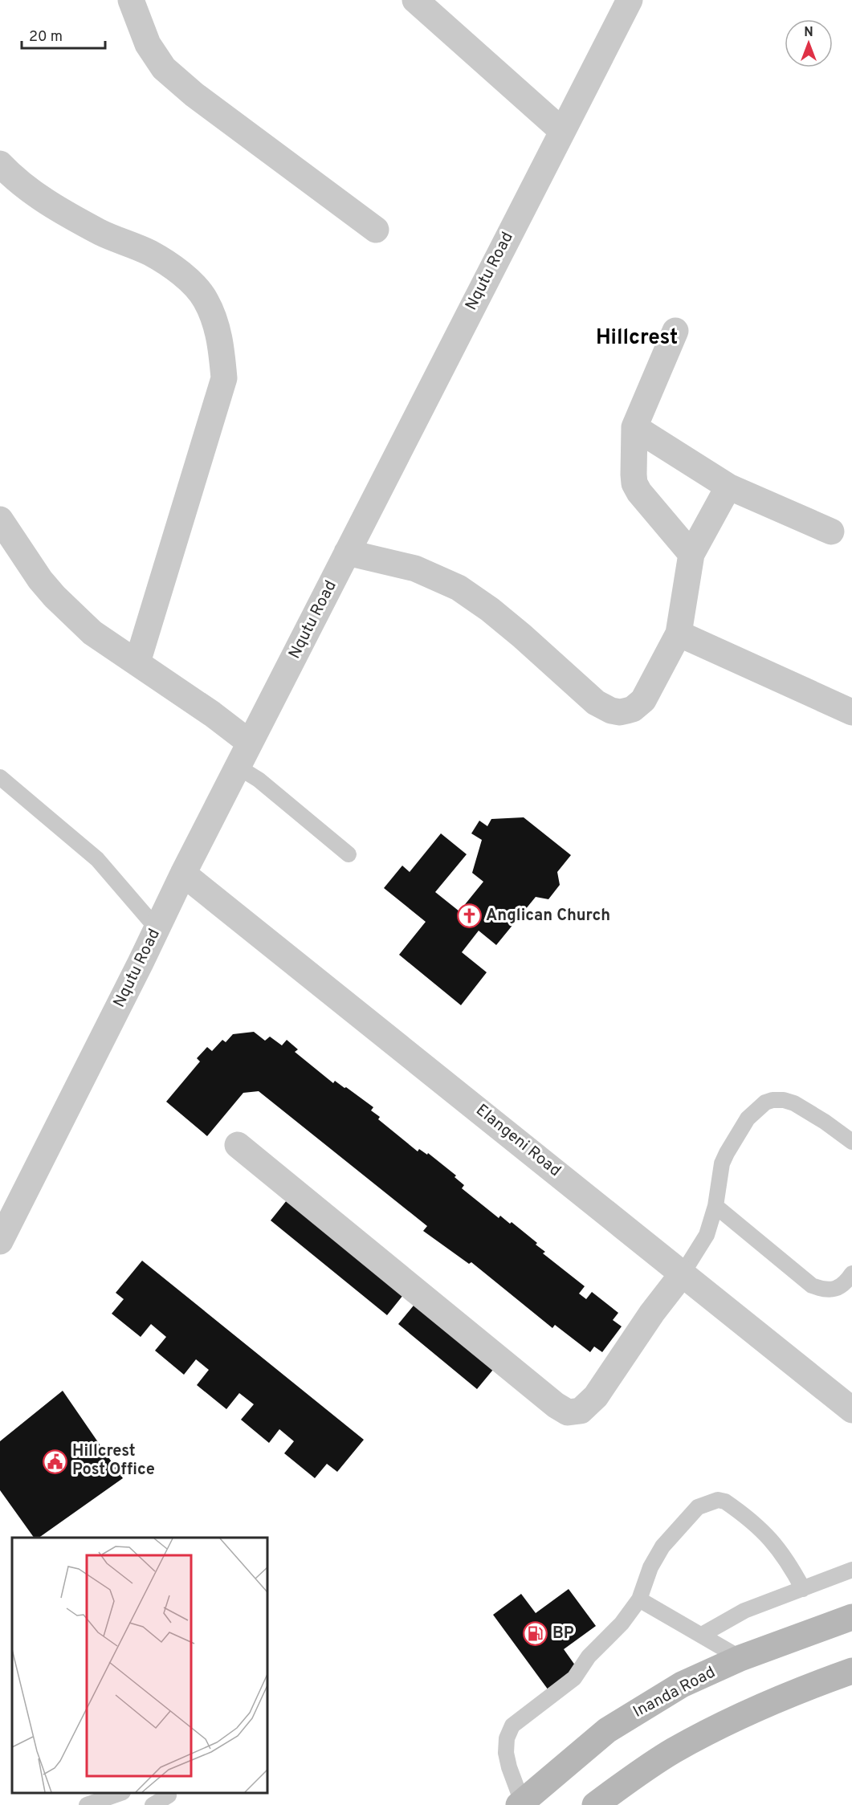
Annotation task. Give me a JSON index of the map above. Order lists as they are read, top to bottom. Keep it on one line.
{"streets":{"main road":["Inanda Road"],"street":["Nqutu Road","Elangeni Road"]},"crossings":[["Nqutu Road","Elangeni Road"]],"districts":["Hillcrest"],"places":{"church":["Anglican Church"],"public building":["Hillcrest Post Office"],"fuel station":["BP"]},"scale_bar":"20 m","north":"top"}
